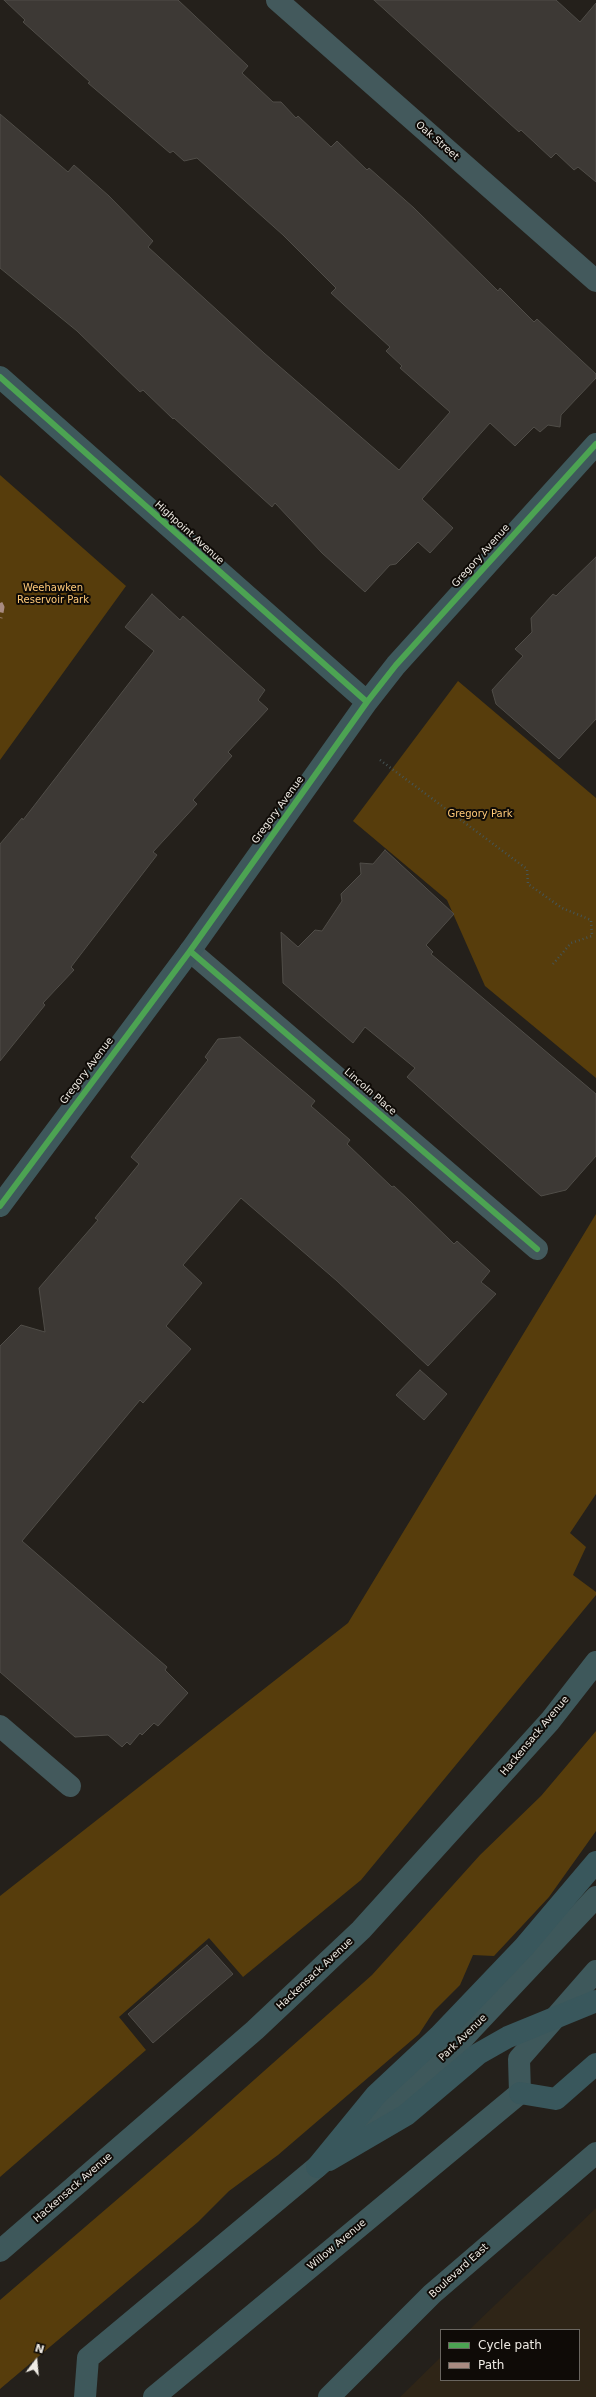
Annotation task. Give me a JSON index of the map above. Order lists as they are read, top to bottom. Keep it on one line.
{"streets":{"main road":["Highpoint Avenue","Gregory Avenue","Hackensack Avenue","Park Avenue","Willow Avenue","Boulevard East"],"street":["Oak Street","Lincoln Place"]},"crossings":[["Highpoint Avenue","Gregory Avenue"],["Gregory Avenue","Lincoln Place"]],"parks":["Weehawken Reservoir Park","Gregory Park"],"legend":["Cycle path","Path"],"north":"top"}
